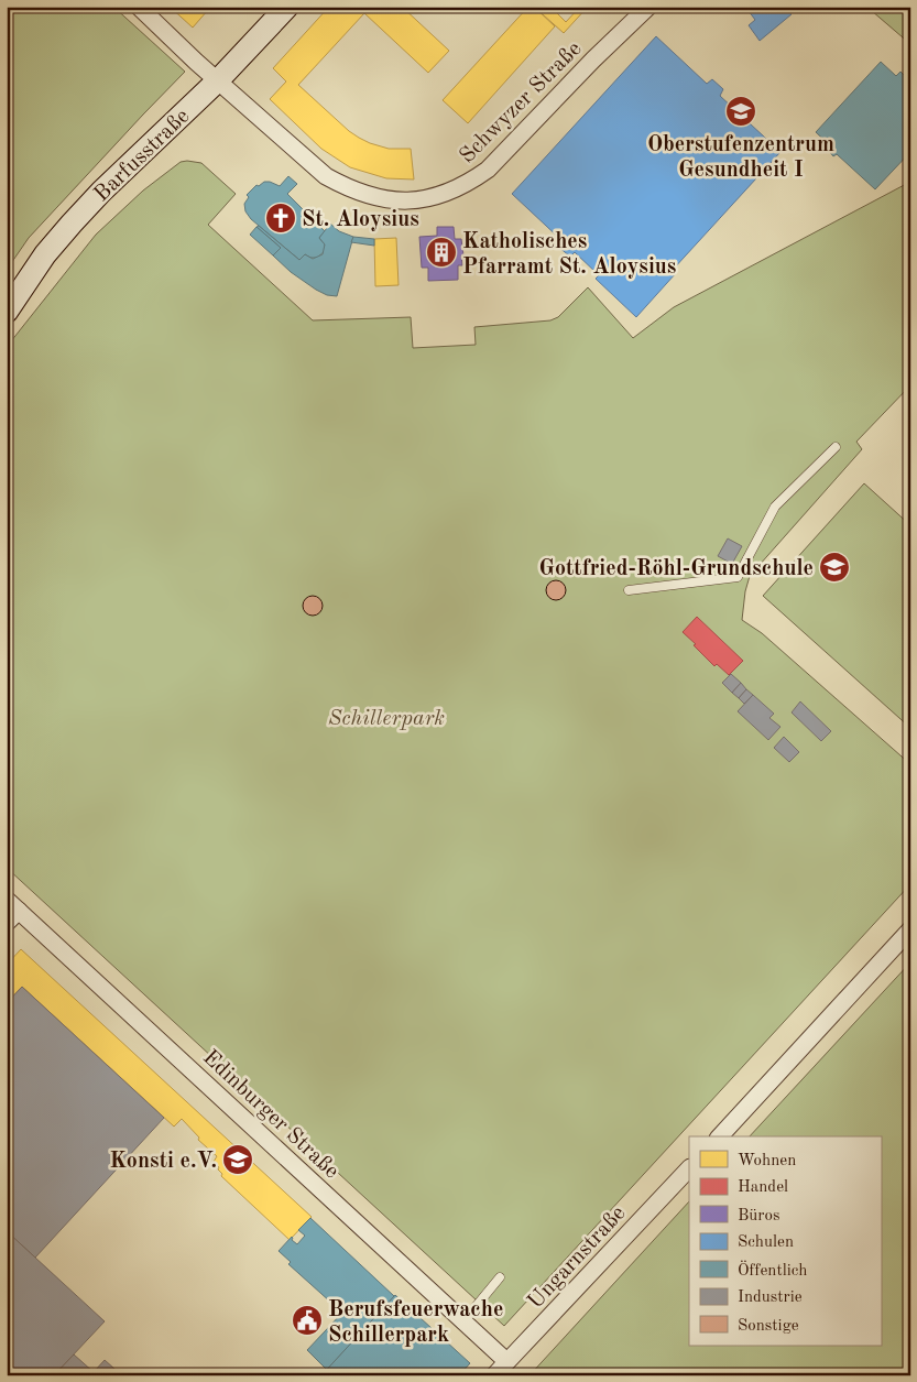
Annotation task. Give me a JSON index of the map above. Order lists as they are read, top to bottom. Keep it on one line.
{"streets":{"main road":["Barfusstraße"],"street":["Schwyzer Straße","Edinburger Straße","Ungarnstraße"]},"crossings":[["Schwyzer Straße","Barfusstraße"],["Edinburger Straße","Ungarnstraße"]],"parks":["Schillerpark"],"places":{"school or university":["Oberstufenzentrum Gesundheit I","Gottfried-Röhl-Grundschule","Konsti e.V."],"church":["St. Aloysius"],"building":["Katholisches Pfarramt St. Aloysius"],"public building":["Berufsfeuerwache Schillerpark"]},"legend":["Wohnen","Handel","Büros","Schulen","Öffentlich","Industrie","Sonstige"]}
